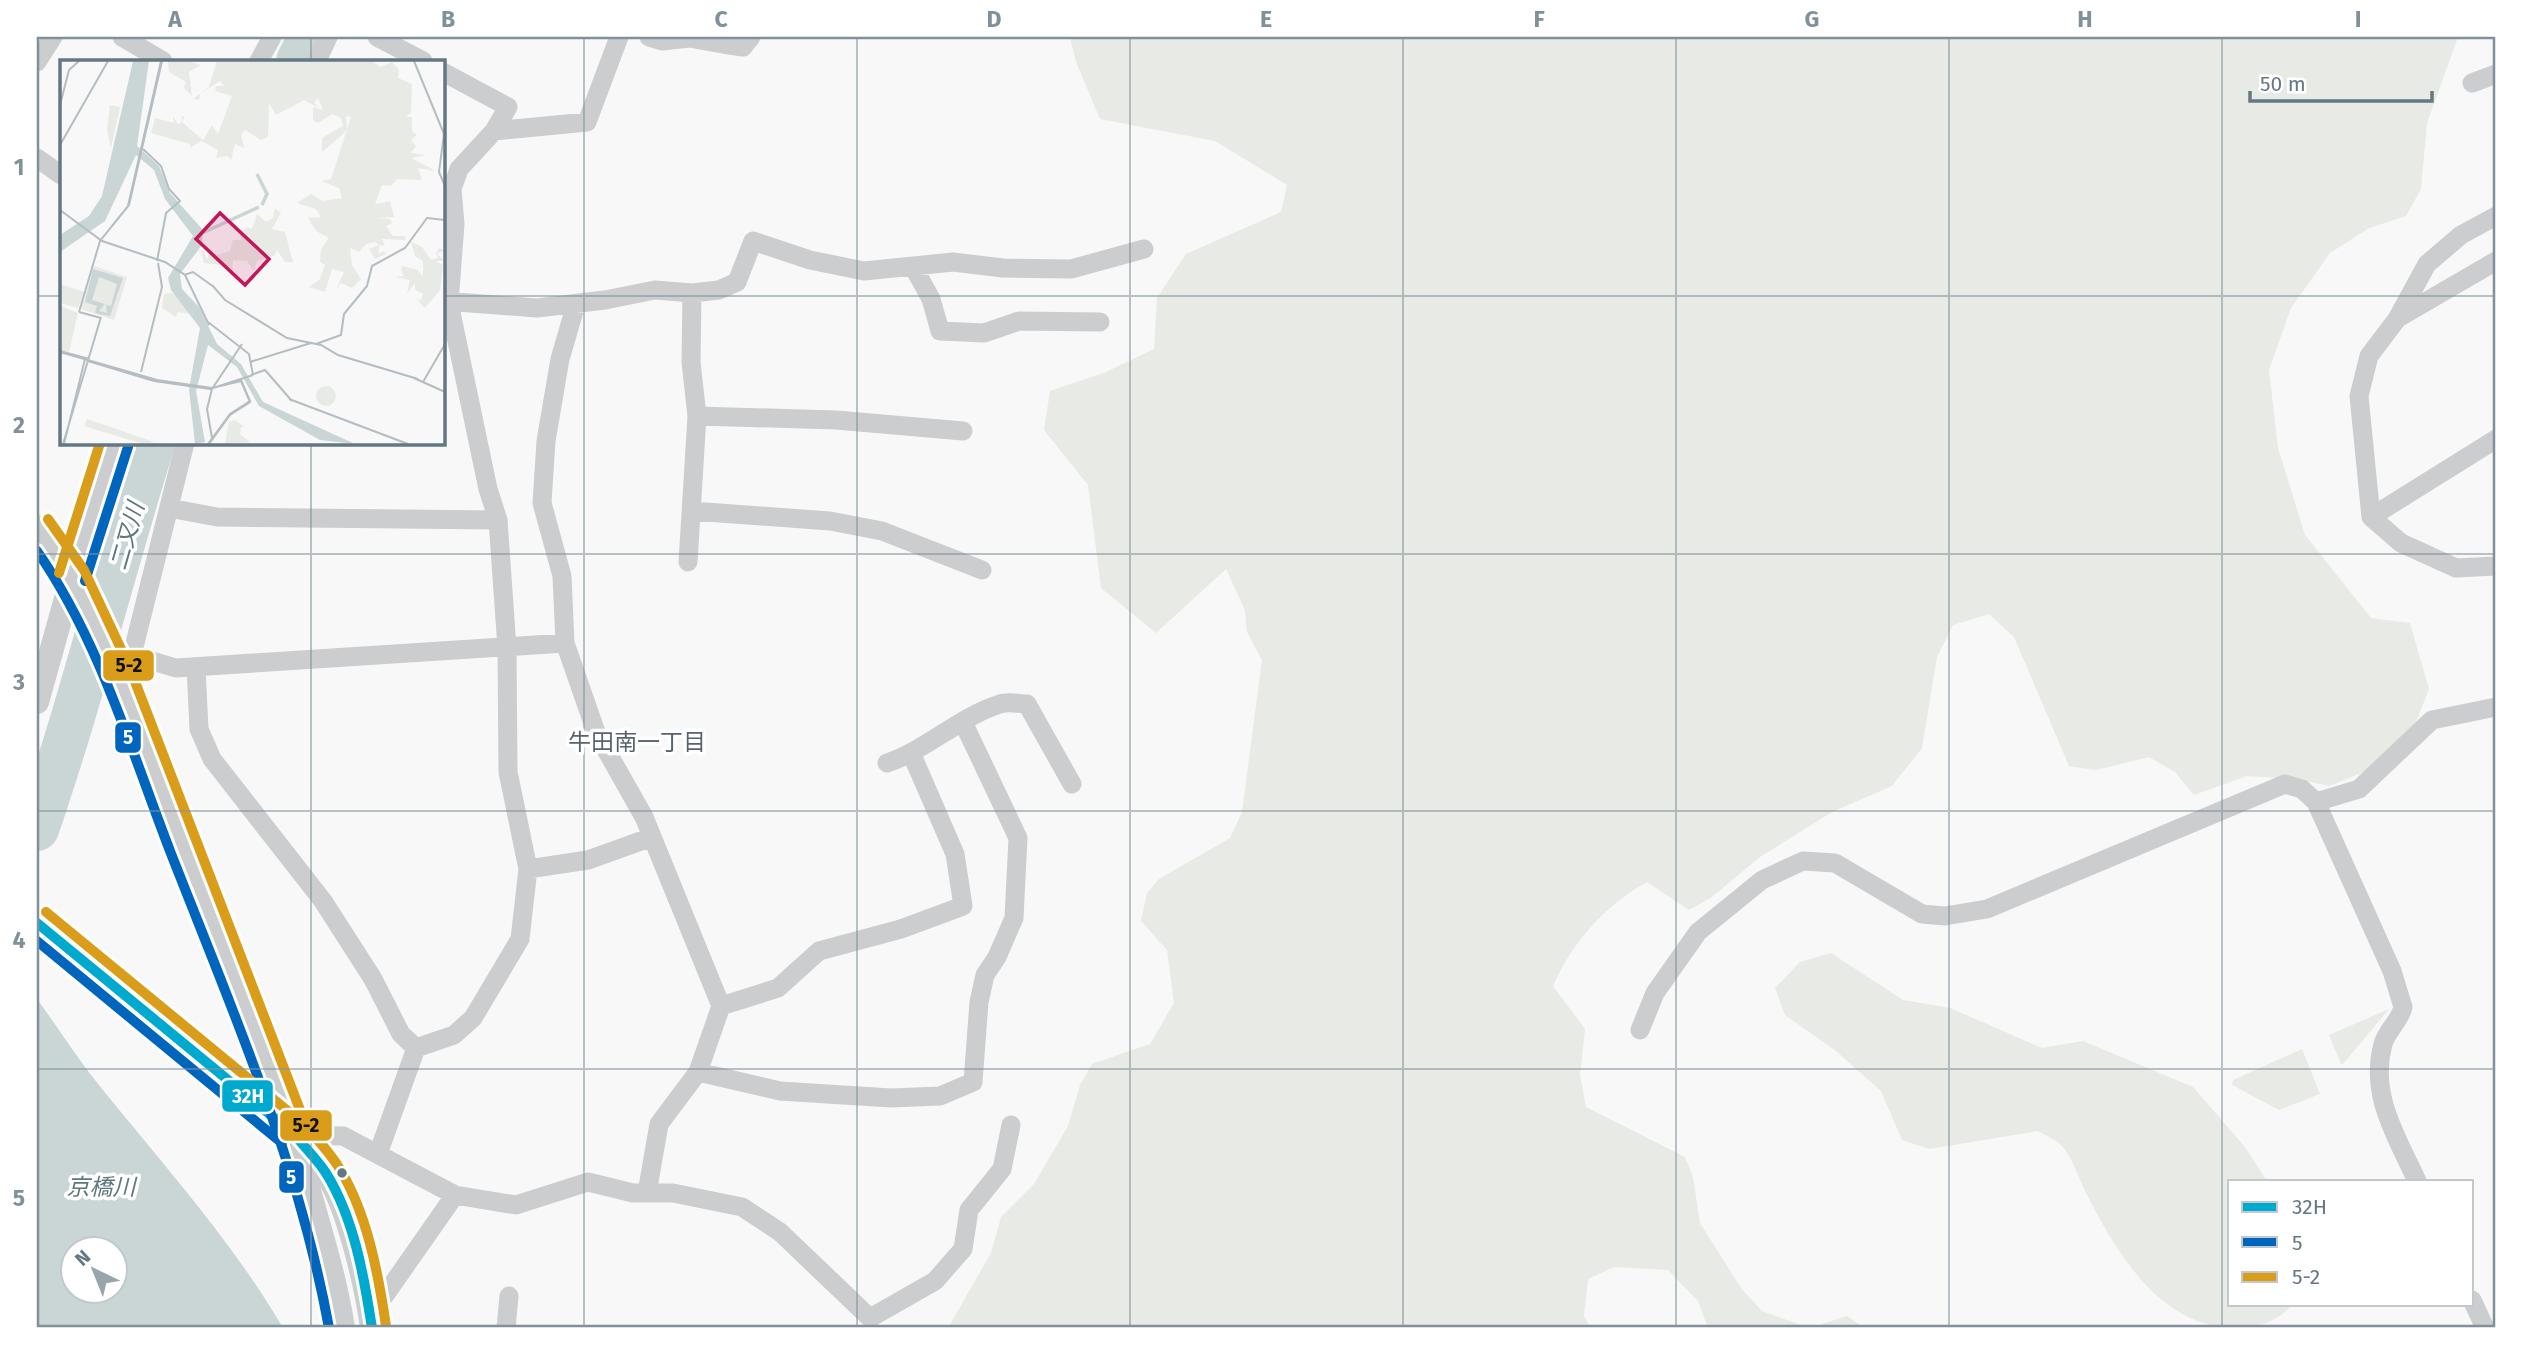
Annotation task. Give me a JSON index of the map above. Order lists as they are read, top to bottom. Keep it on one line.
{"districts":["牛田南一丁目"],"water":["二又川","京橋川"],"lines":["transit line 5-2","transit line 5","transit line 32H"],"legend":["32H","5","5-2"],"scale_bar":"50 m","north":"top left","grid":{"columns":["A","B","C","D","E","F","G","H","I"],"rows":["1","2","3","4","5"]}}
